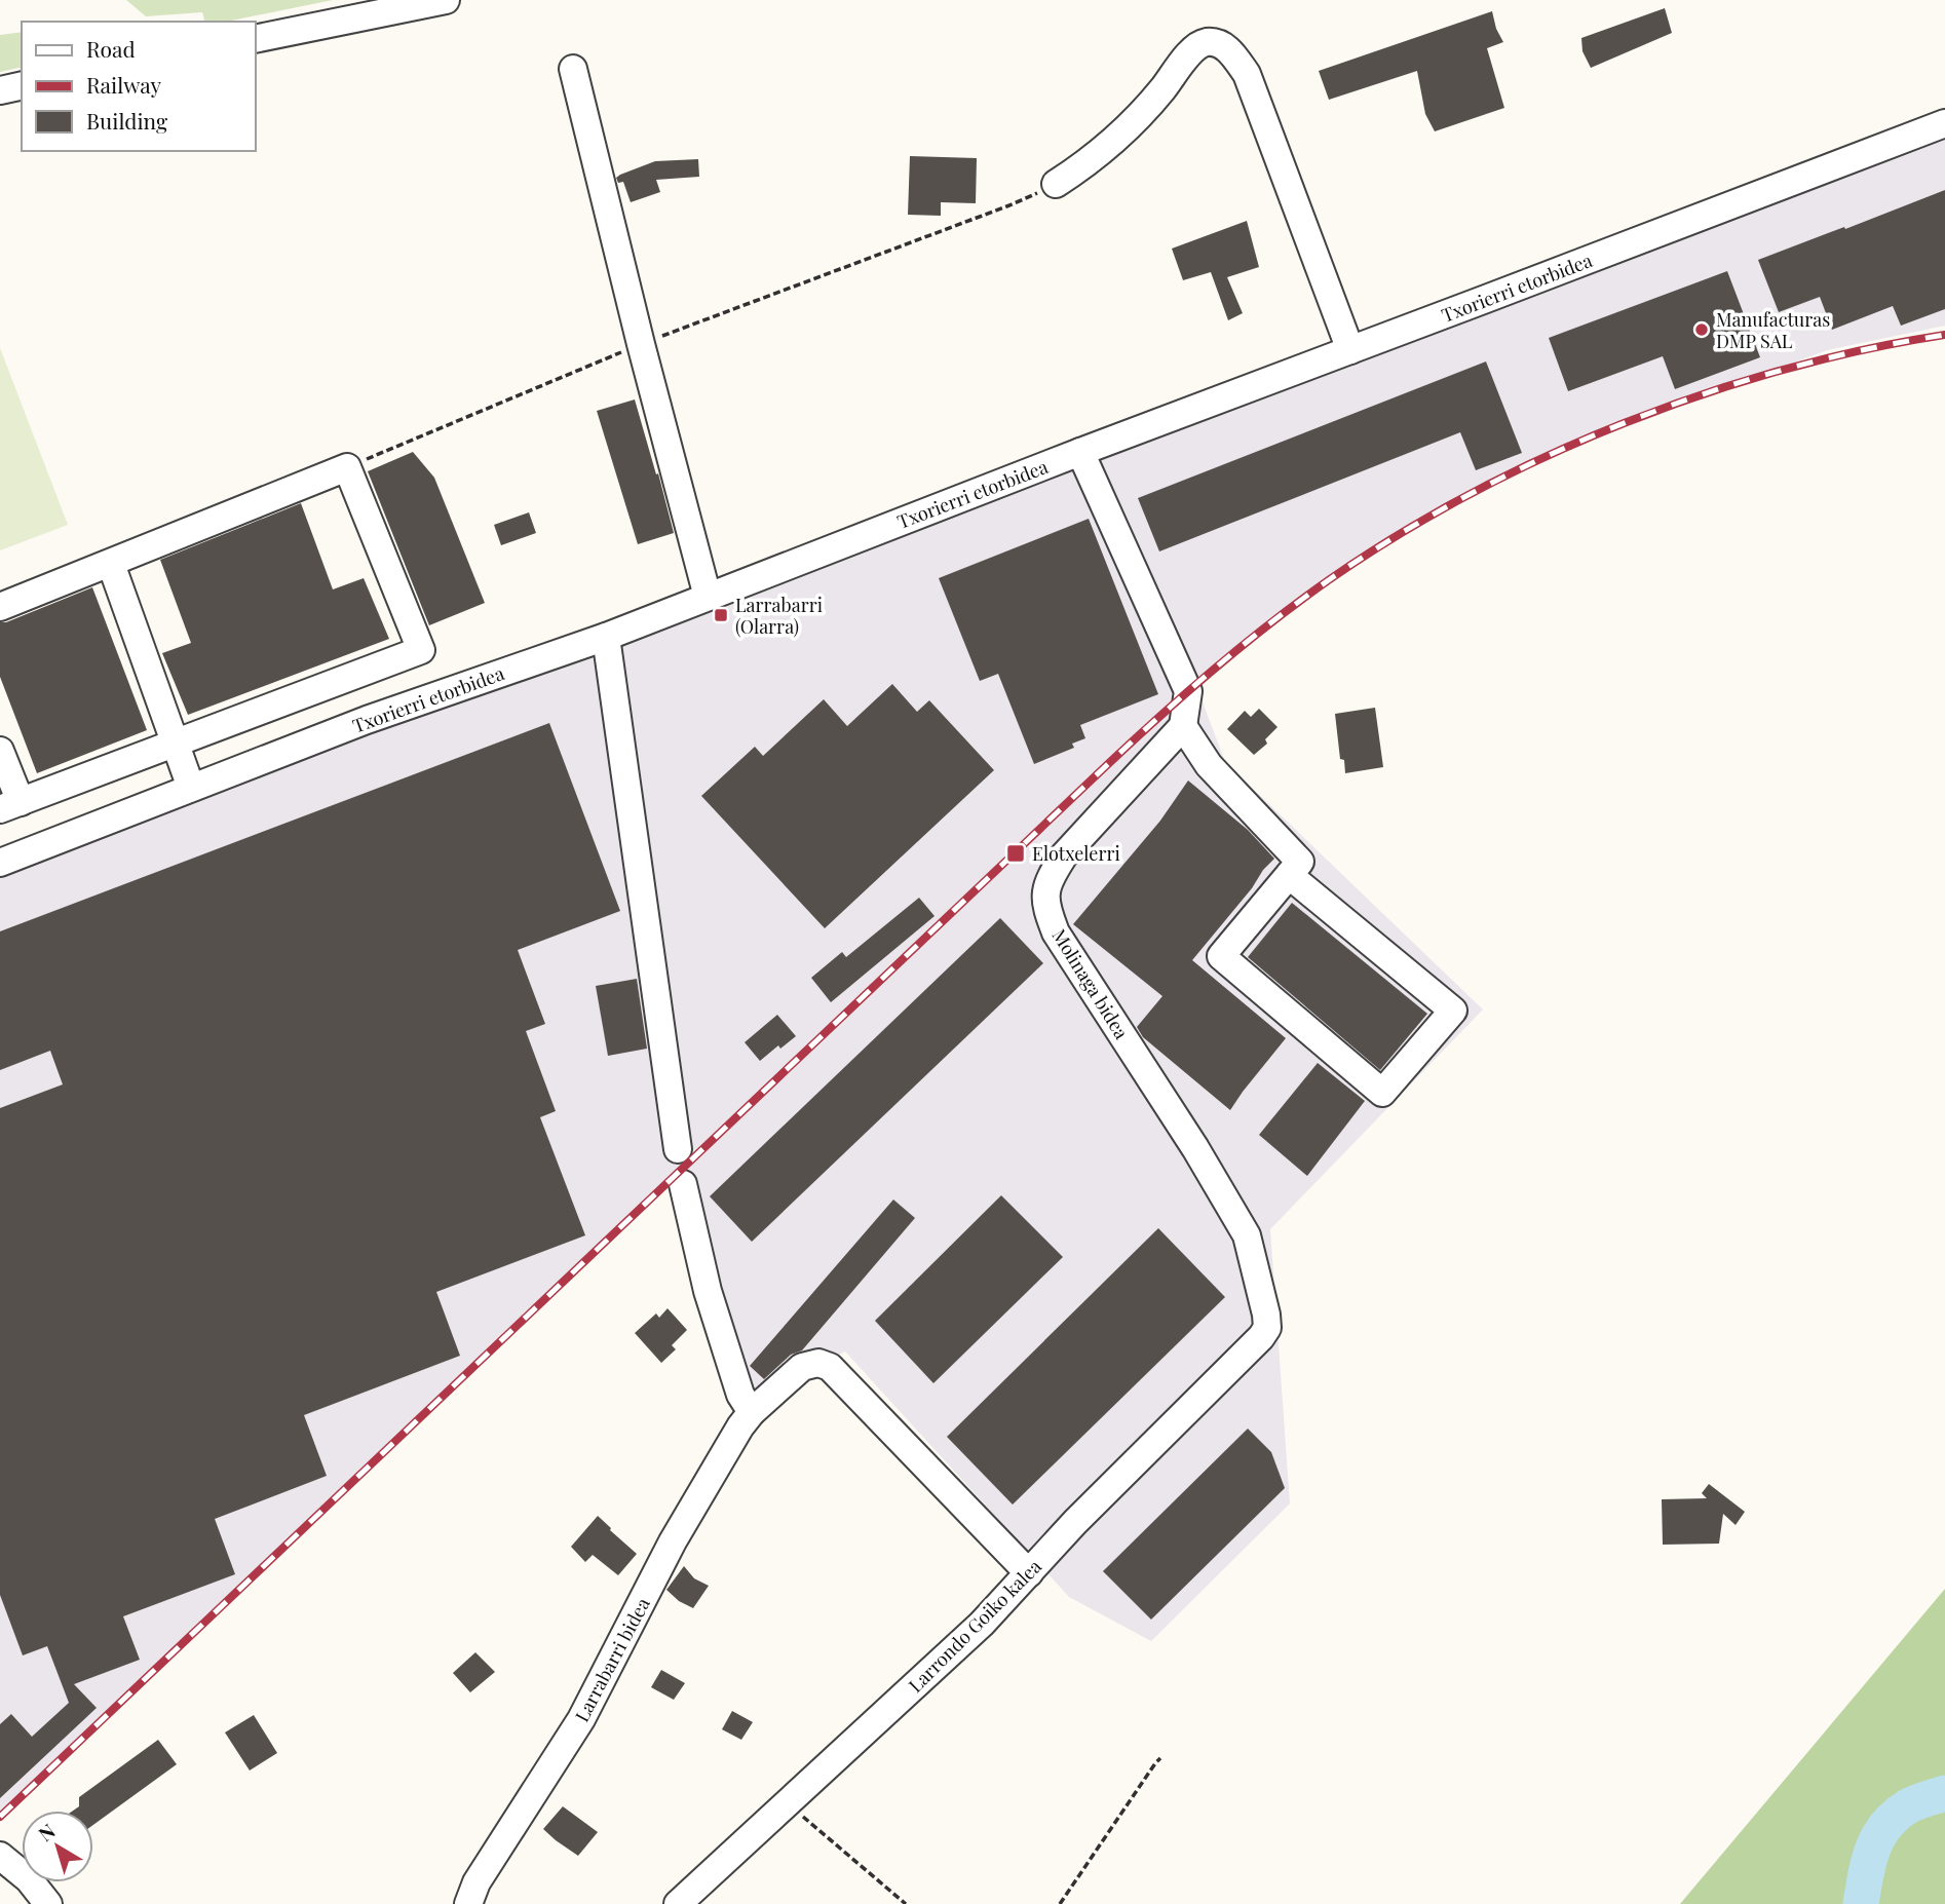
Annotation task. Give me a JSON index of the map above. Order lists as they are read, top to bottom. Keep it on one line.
{"streets":{"street":["Txorierri etorbidea","Molinaga bidea","Larrondo Goiko kalea","Larrabarri bidea"]},"crossings":[["Molinaga bidea","Larrondo Goiko kalea"],["Larrondo Goiko kalea","Larrabarri bidea"]],"places":{"other":["Manufacturas DMP SAL"],"transit":["Larrabarri (Olarra)","Elotxelerri"]},"legend":["Road","Railway","Building"],"north":"top left"}
